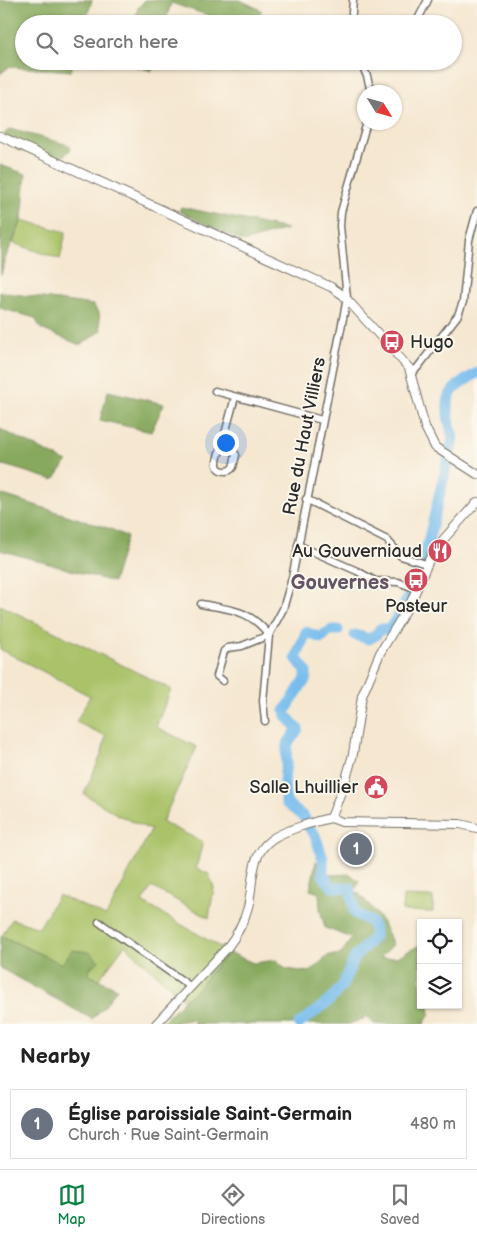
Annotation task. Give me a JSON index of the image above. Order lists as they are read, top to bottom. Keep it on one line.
{"streets":{"street":["Rue du Haut Villiers"]},"districts":["Gouvernes"],"places":{"bus stop":["Hugo","Pasteur"],"restaurant":["Au Gouverniaud"],"public building":["Salle Lhuillier"]},"north":"bottom right","page":{"search":"Search here","pins":"1","heading":"Nearby","list":[{"mark":"1","name":"Église paroissiale Saint-Germain","note":"Church · Rue Saint-Germain","value":"480 m"}],"nav":["Map","Directions","Saved"]}}
